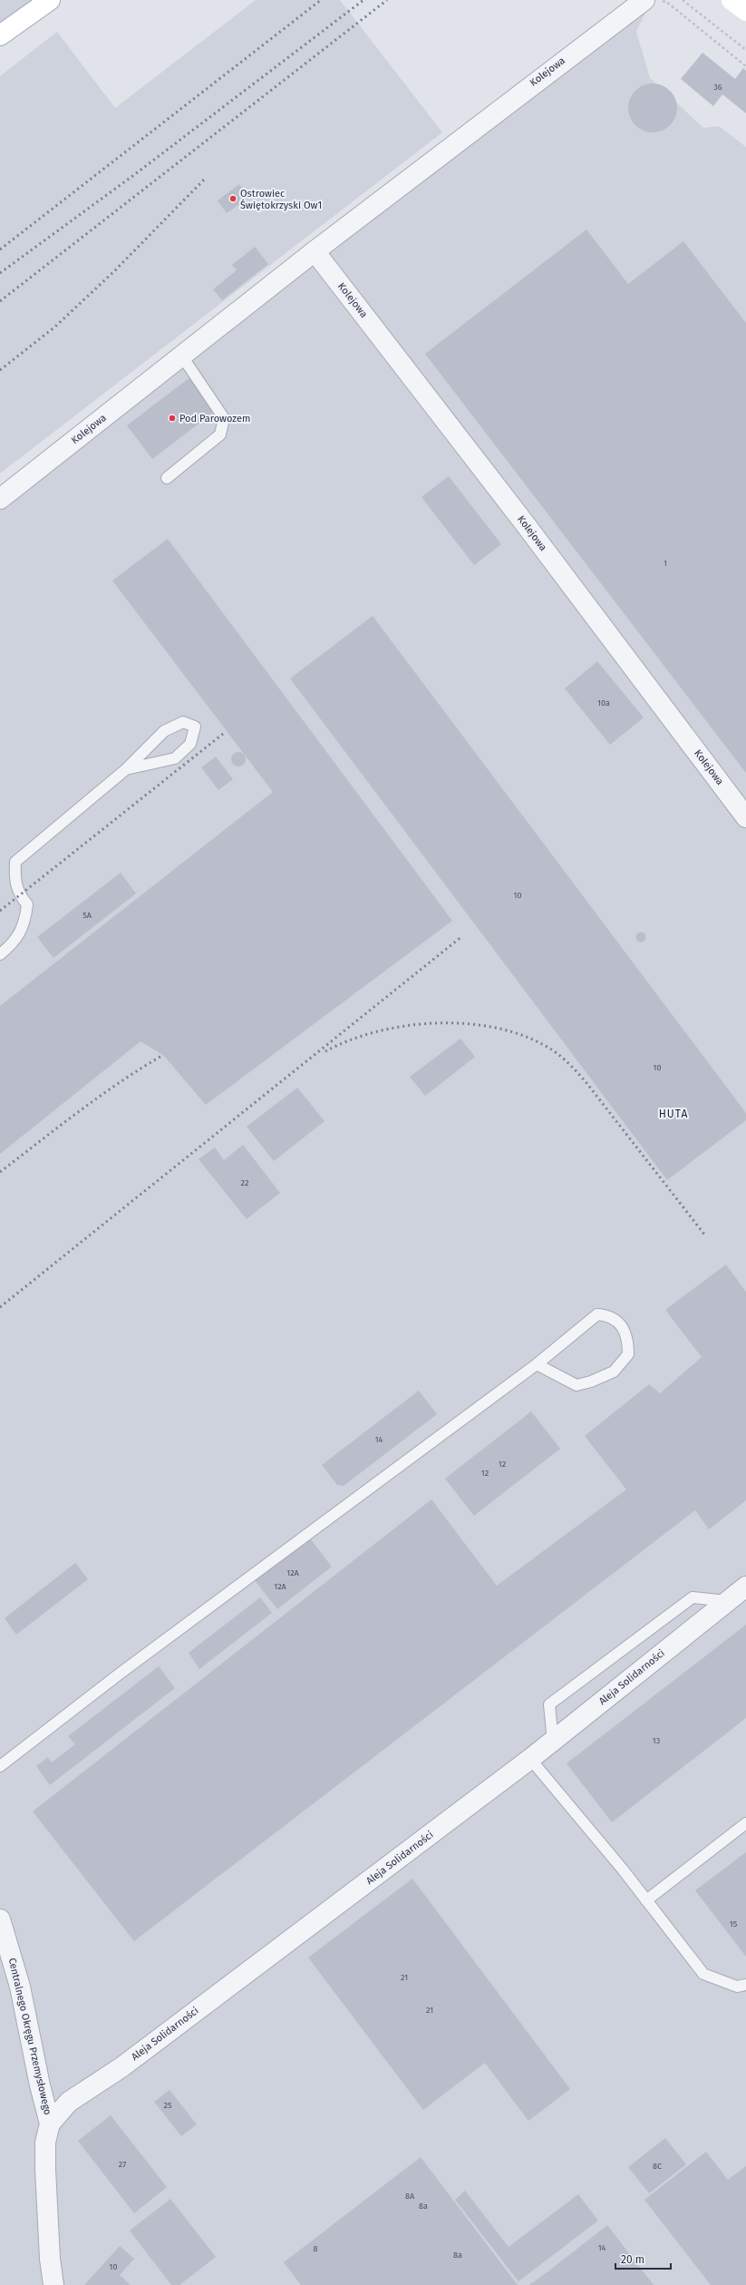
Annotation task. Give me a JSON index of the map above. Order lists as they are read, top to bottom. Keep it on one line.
{"streets":{"street":["Kolejowa","Aleja Solidarności","Centralnego Okręgu Przemysłowego"]},"crossings":[["Aleja Solidarności","Centralnego Okręgu Przemysłowego"]],"districts":["HUTA"],"places":["Ostrowiec Świętokrzyski Ow1","Pod Parowozem"],"house_numbers":["36","1","10a","10","5A","10","22","14","12","12","12A","12A","13","15","21","21","25","27","8C","8A","8a","14","8","8a","10"],"scale_bar":"20 m"}
